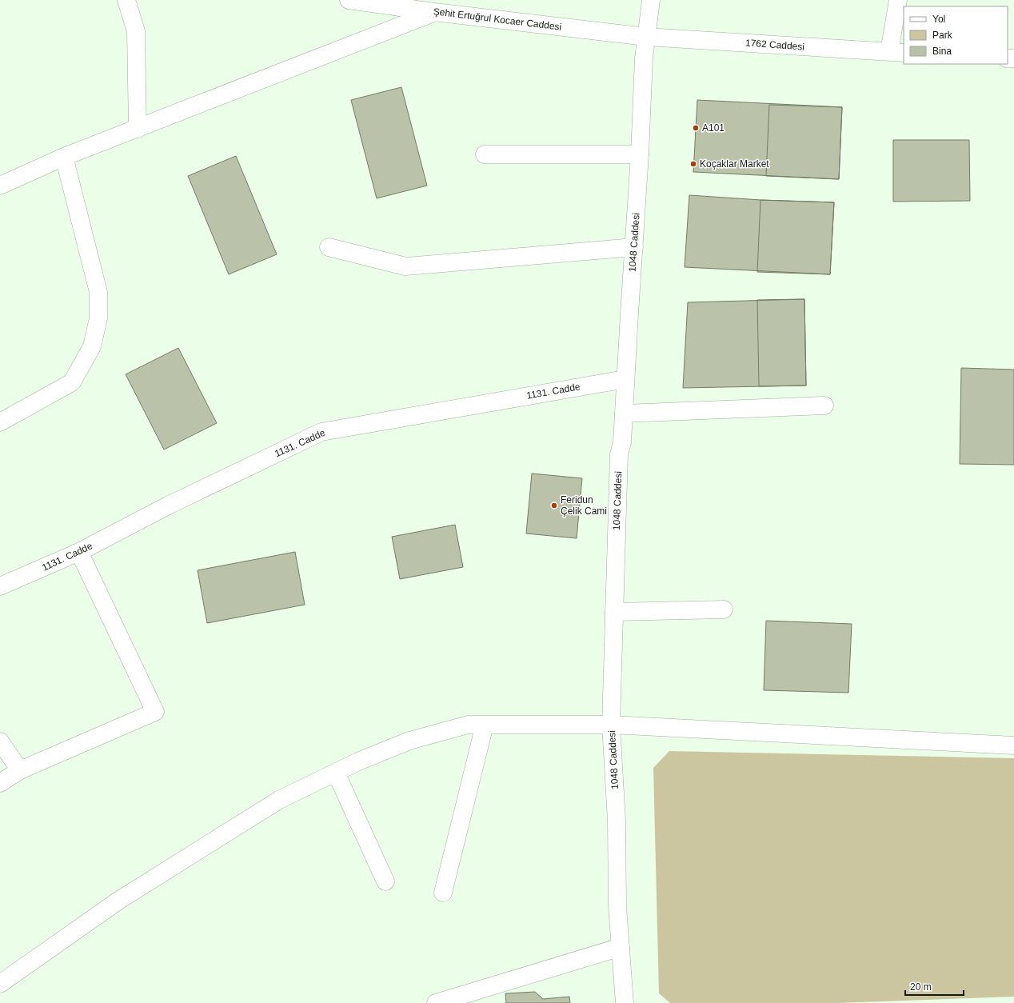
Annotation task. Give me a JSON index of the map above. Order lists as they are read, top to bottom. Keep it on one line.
{"streets":{"street":["Şehit Ertuğrul Kocaer Caddesi","1762 Caddesi","1048 Caddesi","1131. Cadde"]},"crossings":[["Şehit Ertuğrul Kocaer Caddesi","1762 Caddesi"],["Şehit Ertuğrul Kocaer Caddesi","1048 Caddesi"],["1762 Caddesi","1048 Caddesi"],["1048 Caddesi","1131. Cadde"]],"places":["A101","Koçaklar Market","Feridun Çelik Cami"],"legend":["Yol","Park","Bina"],"scale_bar":"20 m"}
